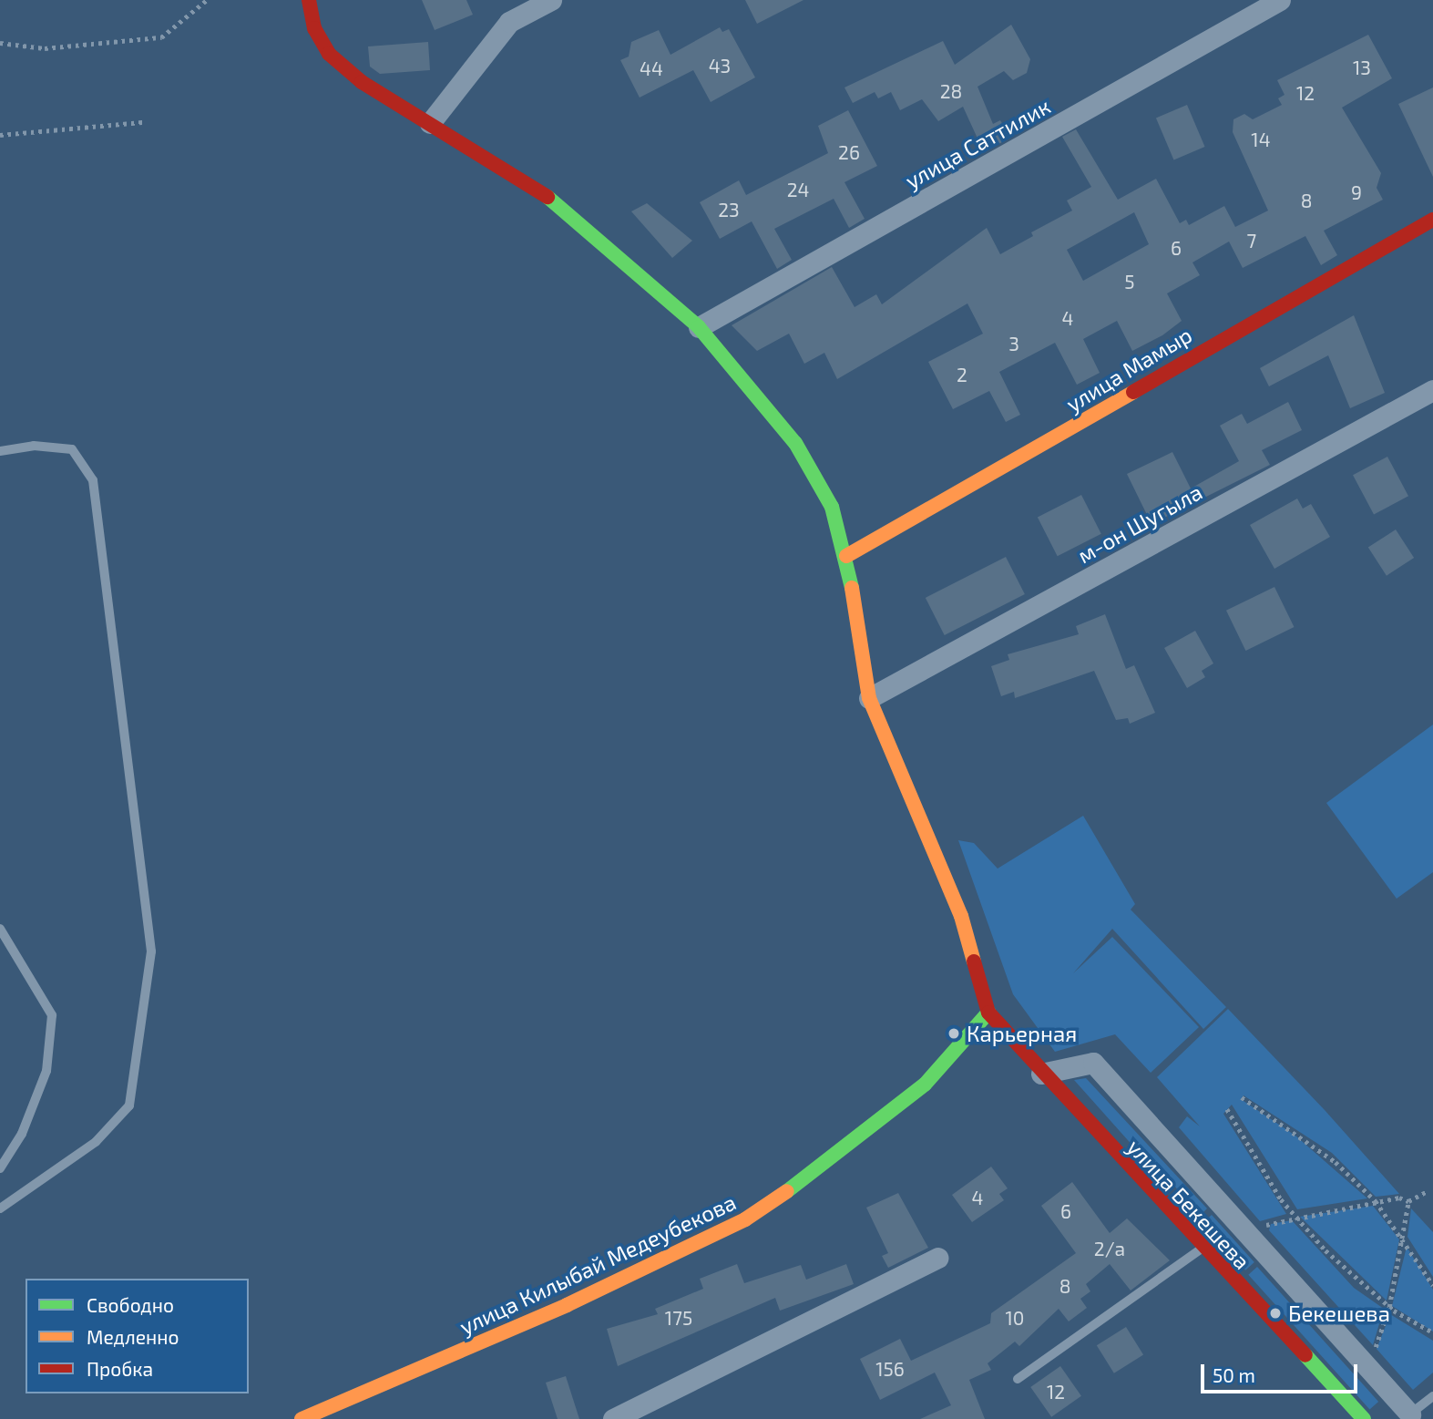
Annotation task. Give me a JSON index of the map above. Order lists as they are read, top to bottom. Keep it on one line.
{"streets":{"main road":["улица Мамыр","улица Бекешева","улица Килыбай Медеубекова"],"street":["улица Саттилик","м-он Шугыла"]},"crossings":[["улица Бекешева","улица Килыбай Медеубекова"]],"places":["Карьерная","Бекешева"],"house_numbers":["43","13","44","28","12","14","26","24","9","8","23","7","6","5","4","3","2","4","6","2/а","8","175","10","156","12"],"legend":["Свободно","Медленно","Пробка"],"scale_bar":"50 m"}
